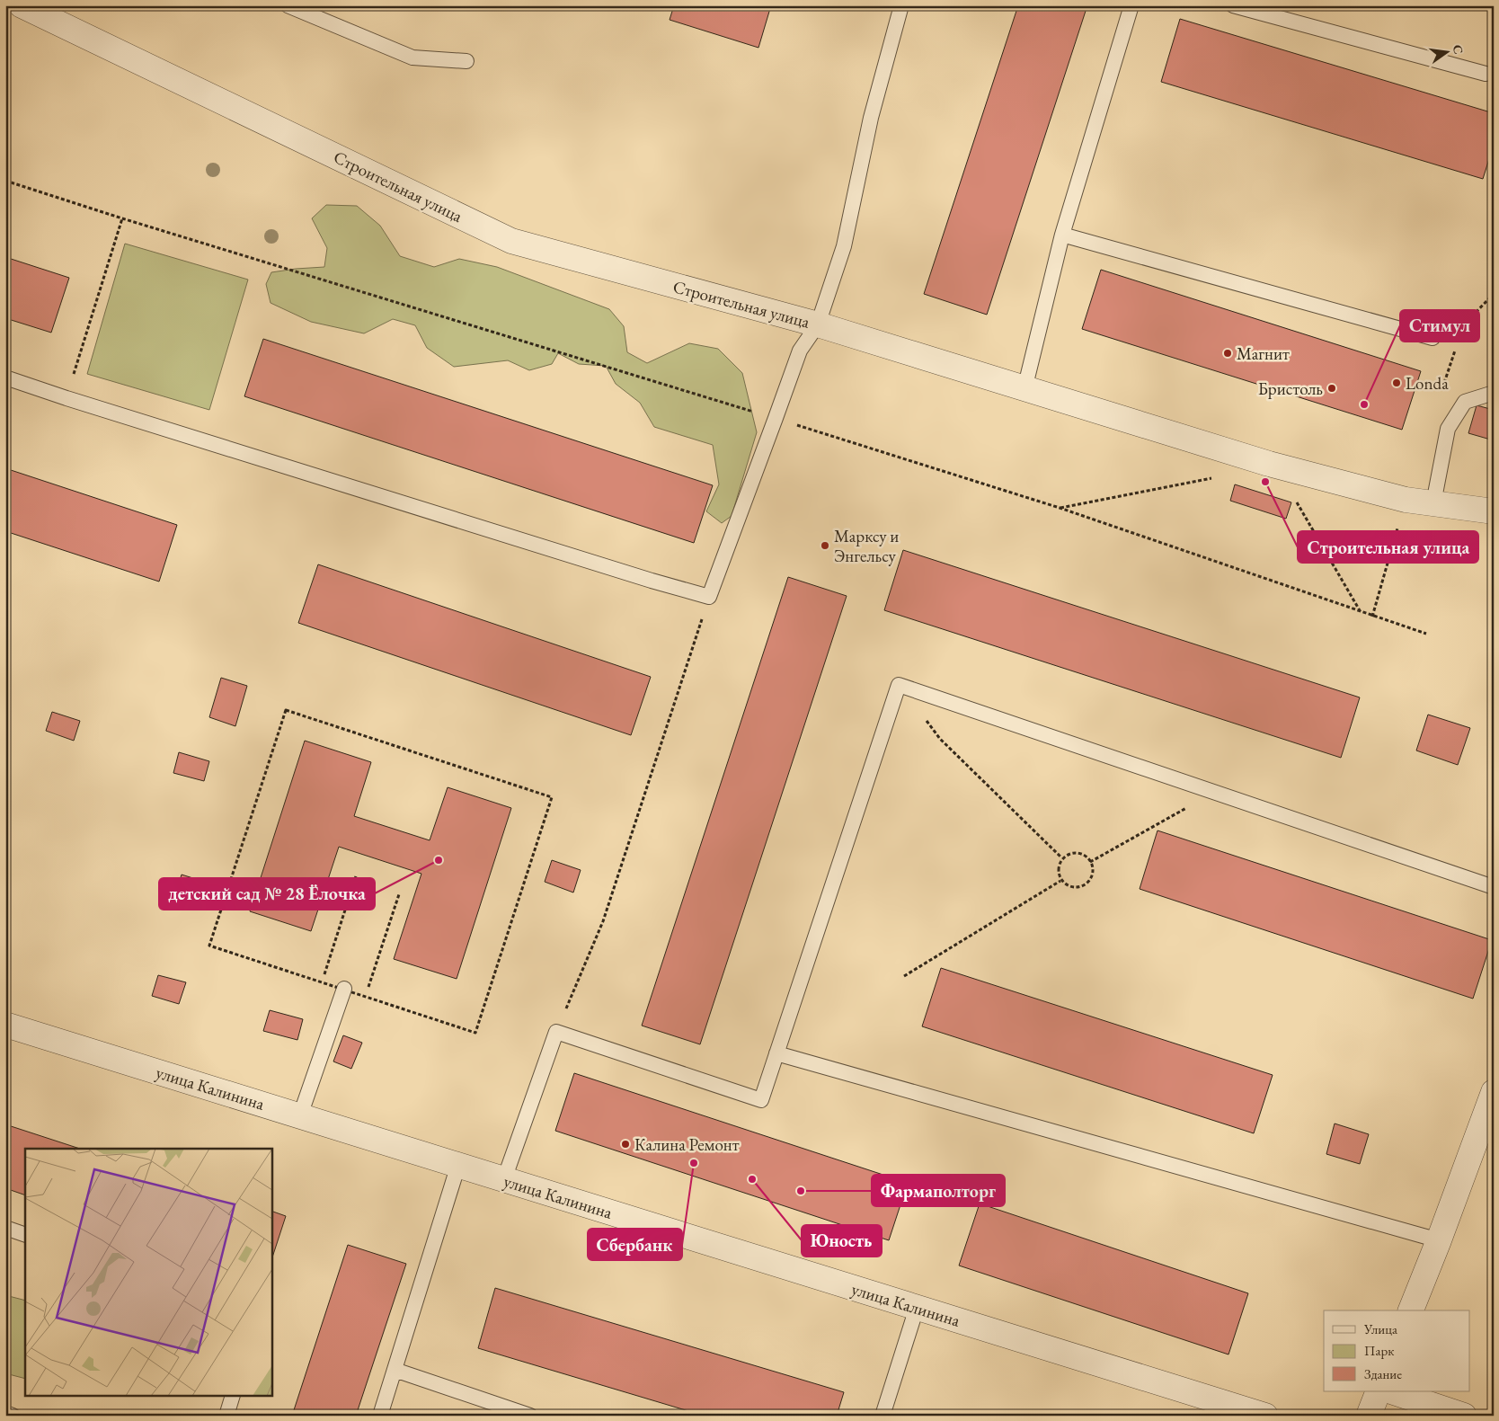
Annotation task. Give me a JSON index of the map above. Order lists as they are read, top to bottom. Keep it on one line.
{"streets":{"street":["Строительная улица","улица Калинина"]},"places":["Магнит","Londa","Бристоль","Стимул","Строительная улица","Марксу и Энгельсу","детский сад № 28 Ёлочка","Калина Ремонт","Сбербанк","Юность","Фармаполторг"],"legend":["Улица","Парк","Здание"],"north":"right"}
